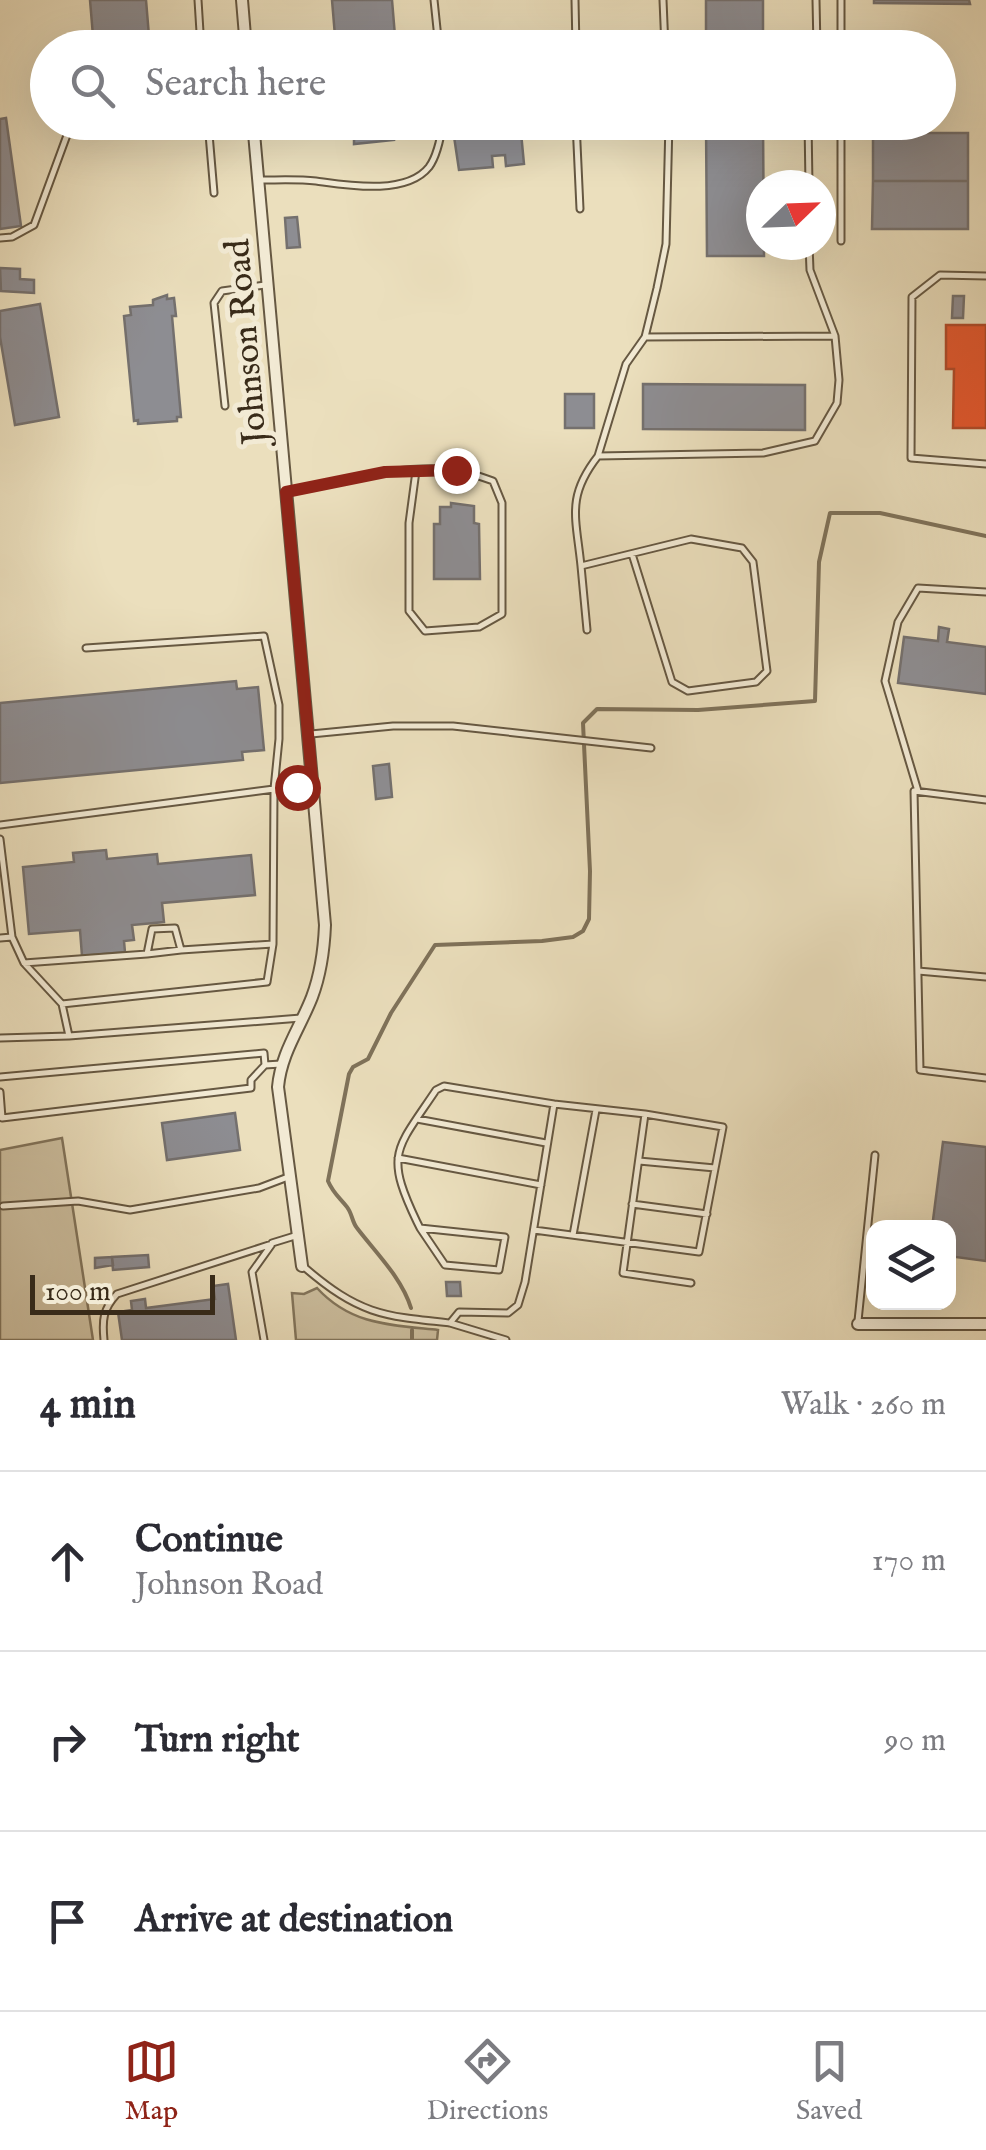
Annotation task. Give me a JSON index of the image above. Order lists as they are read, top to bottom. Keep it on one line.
{"streets":{"street":["Johnson Road"]},"scale_bar":"100 m","north":"top right","page":{"search":"Search here","scale":"100 m","heading":["4 min","Walk · 260 m"],"list":[["Continue","Johnson Road","170 m"],["Turn right","90 m"],"Arrive at destination"],"nav":["Map","Directions","Saved"]}}
